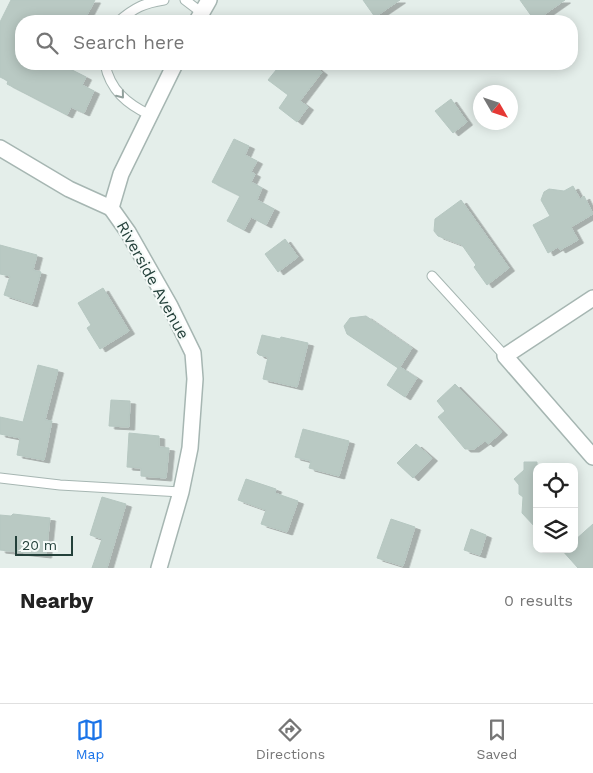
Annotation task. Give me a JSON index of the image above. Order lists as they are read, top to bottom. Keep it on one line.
{"streets":{"street":["Riverside Avenue"]},"scale_bar":"20 m","north":"bottom right","page":{"search":"Search here","scale":"20 m","heading":["Nearby","0 results"],"nav":["Map","Directions","Saved"]}}
